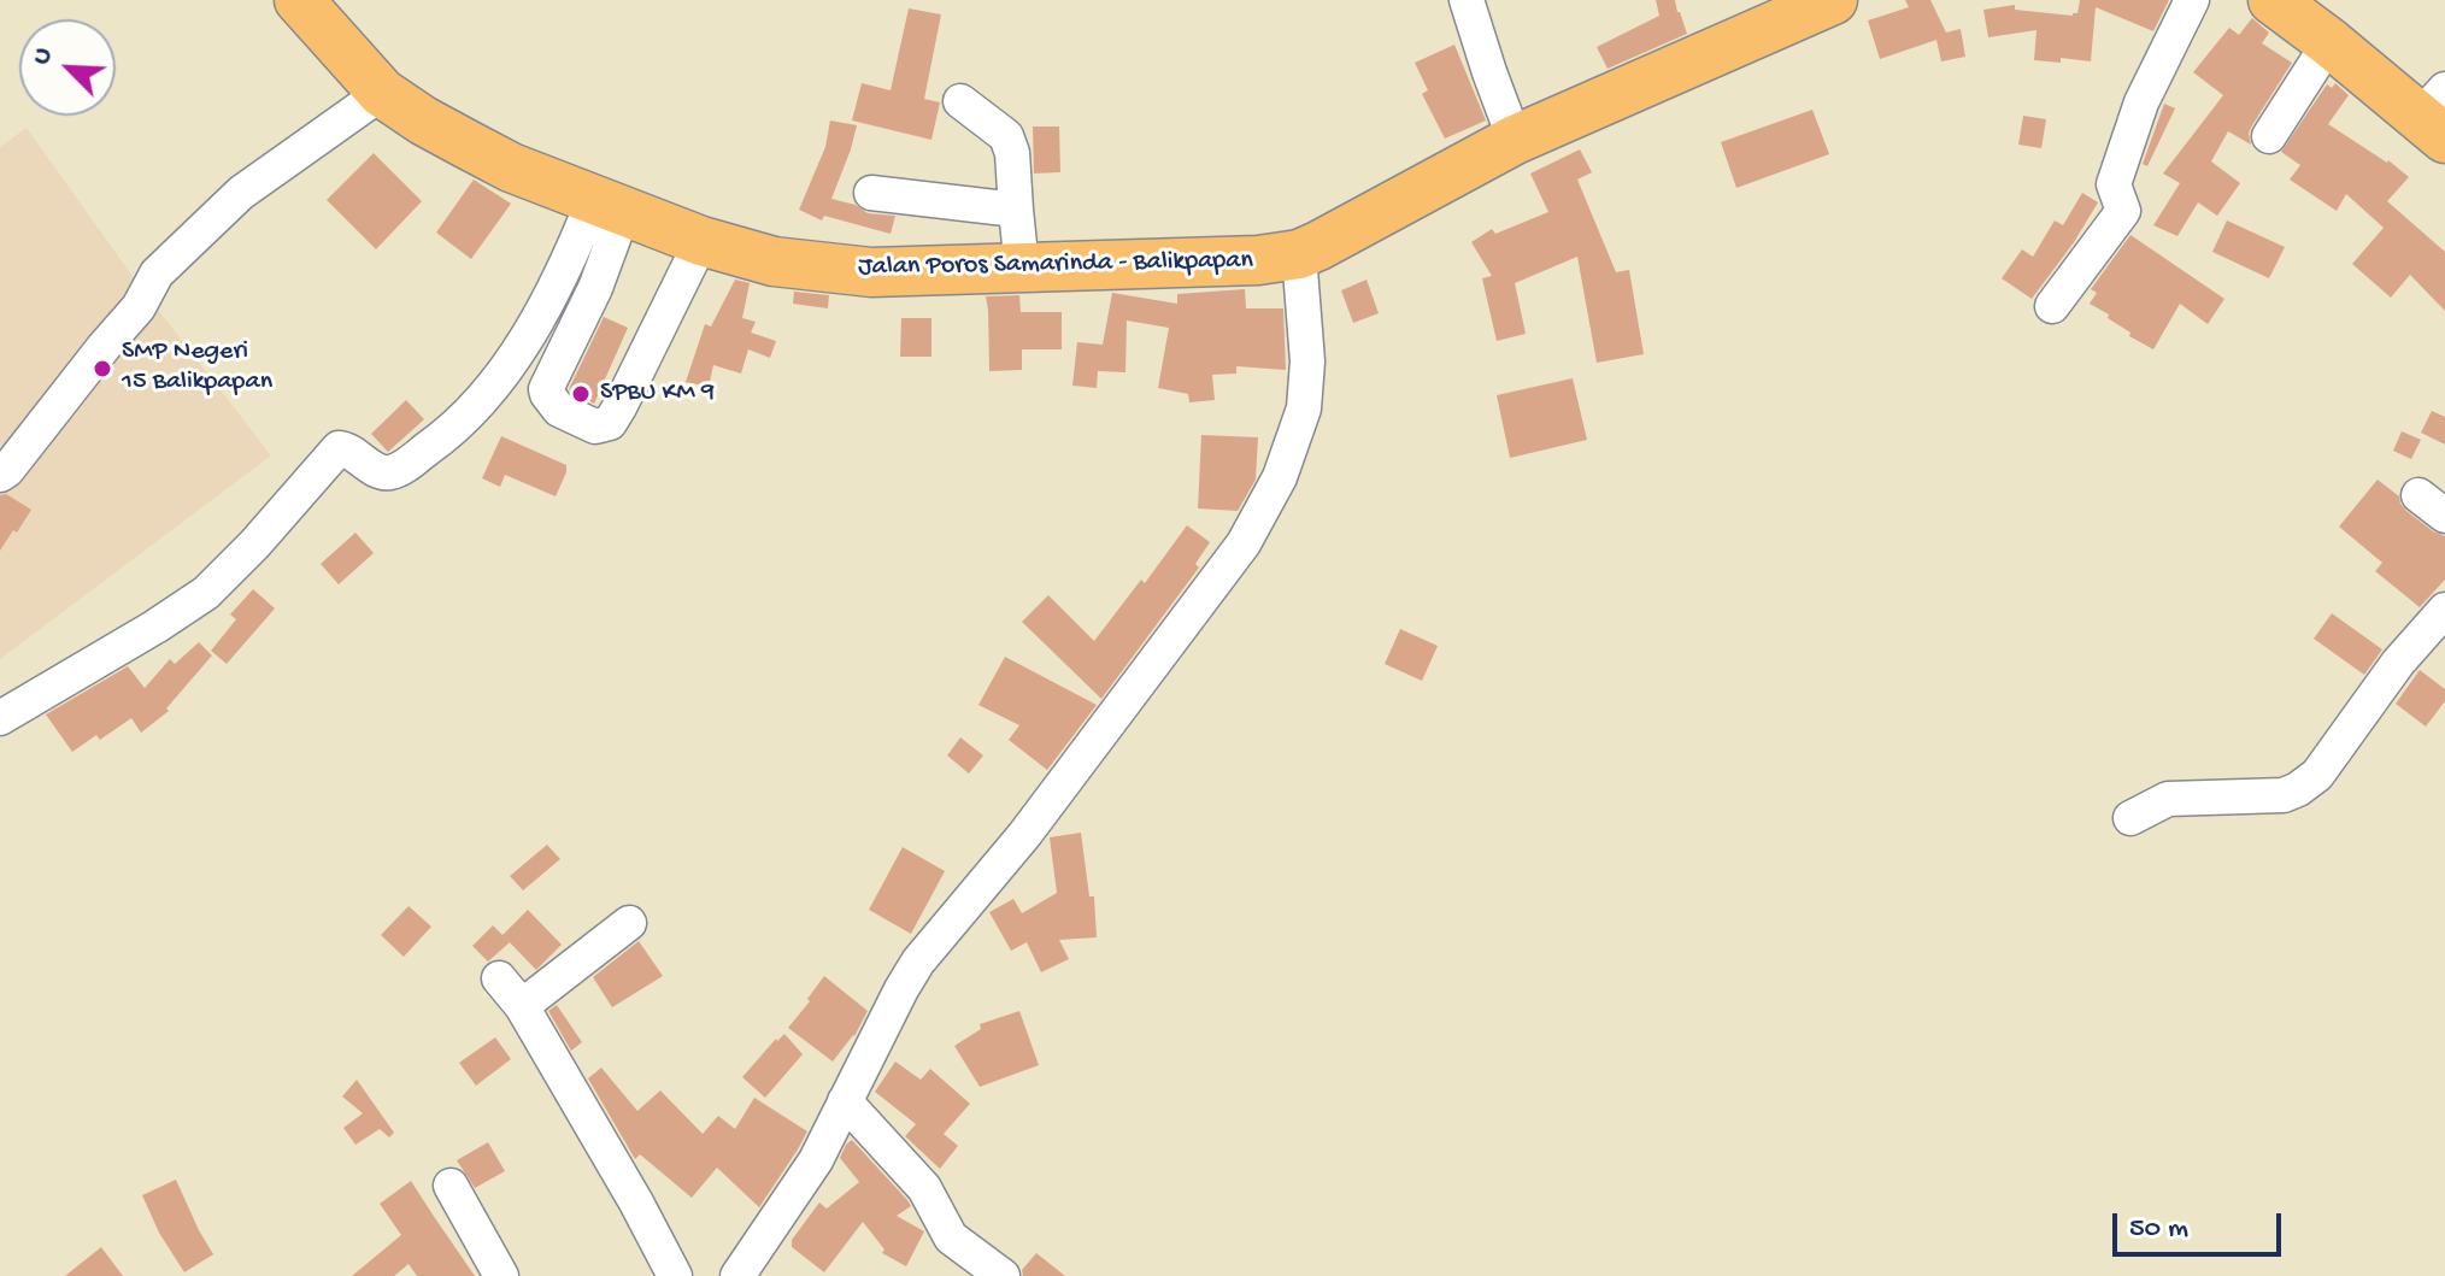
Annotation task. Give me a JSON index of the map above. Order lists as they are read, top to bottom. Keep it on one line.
{"streets":{"highway":["Jalan Poros Samarinda - Balikpapan"]},"places":["SMP Negeri 15 Balikpapan","SPBU KM 9"],"scale_bar":"50 m","north":"top left"}
